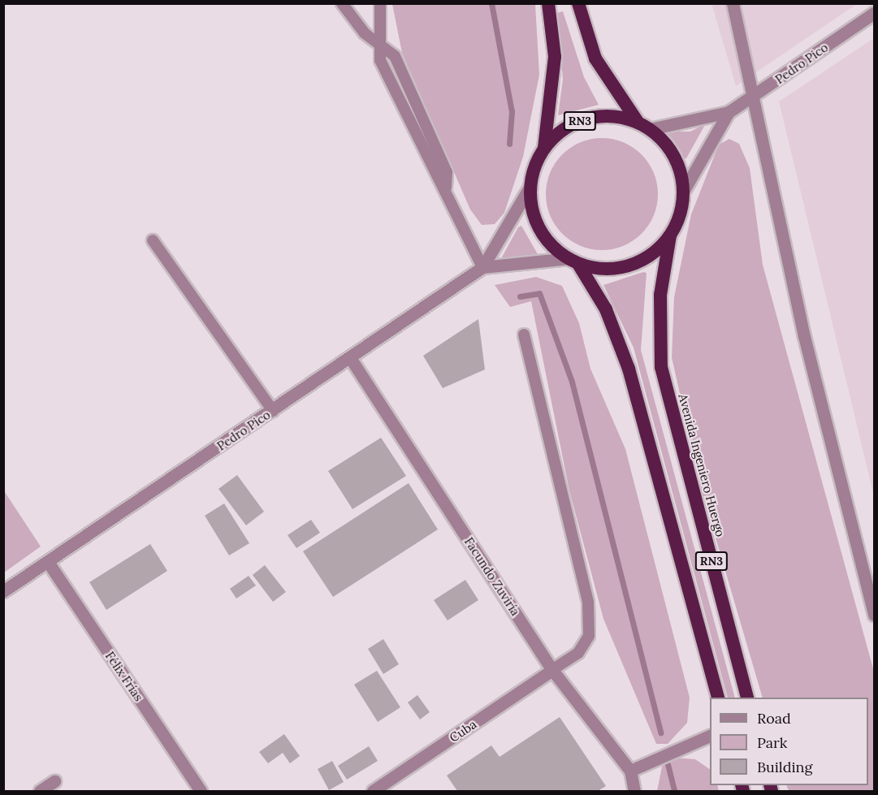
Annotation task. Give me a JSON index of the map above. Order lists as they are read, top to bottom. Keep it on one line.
{"streets":{"highway":["RN3","Avenida Ingeniero Huergo"],"street":["Pedro Pico","Facundo Zuviría","Félix Frías","Cuba"]},"crossings":[["Pedro Pico","RN3"],["Pedro Pico","Avenida Ingeniero Huergo"],["Pedro Pico","Facundo Zuviría"],["Pedro Pico","Félix Frías"],["RN3","Avenida Ingeniero Huergo"],["Facundo Zuviría","Cuba"]],"legend":["Road","Park","Building"]}
